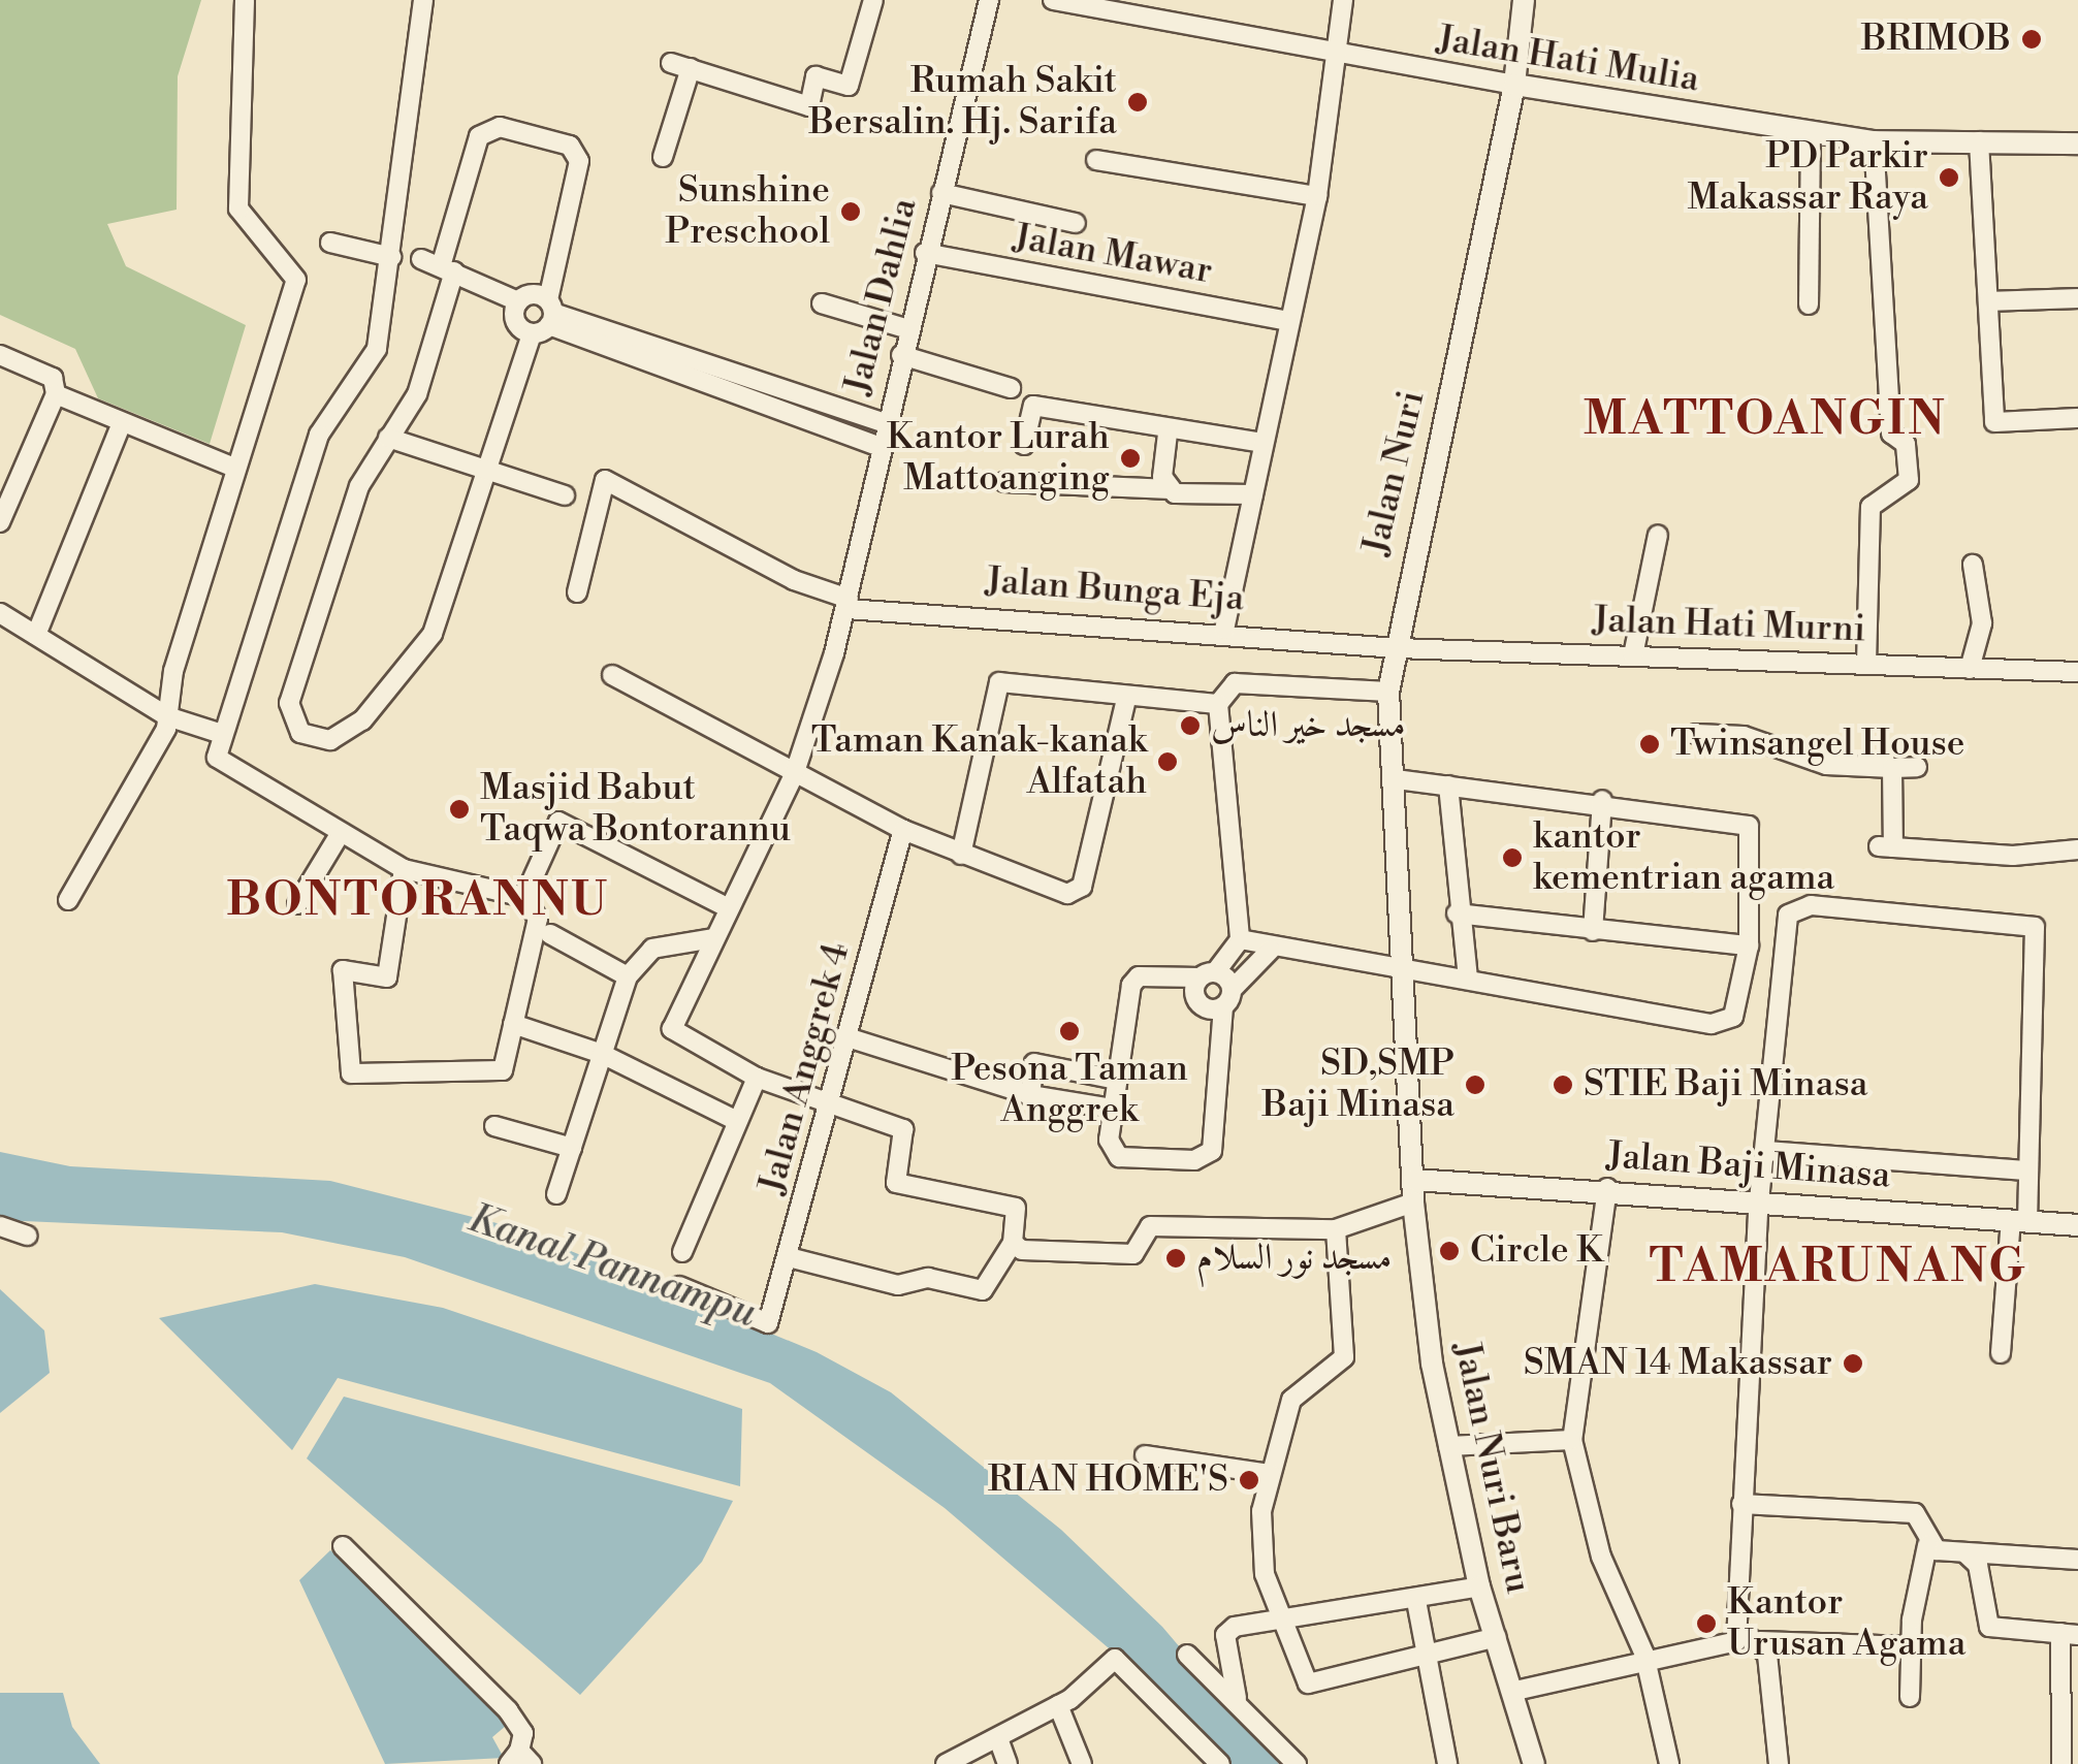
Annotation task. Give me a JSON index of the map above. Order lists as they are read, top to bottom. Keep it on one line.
{"streets":{"street":["Jalan Hati Mulia","Jalan Mawar","Jalan Dahlia","Jalan Nuri","Jalan Bunga Eja","Jalan Hati Murni","Jalan Anggrek 4","Jalan Baji Minasa","Jalan Nuri Baru"]},"crossings":[["Jalan Hati Mulia","Jalan Nuri"],["Jalan Mawar","Jalan Dahlia"],["Jalan Dahlia","Jalan Bunga Eja"],["Jalan Nuri","Jalan Bunga Eja"],["Jalan Nuri","Jalan Hati Murni"],["Jalan Nuri","Jalan Baji Minasa"],["Jalan Nuri","Jalan Nuri Baru"],["Jalan Bunga Eja","Jalan Hati Murni"],["Jalan Baji Minasa","Jalan Nuri Baru"]],"districts":["MATTOANGIN","BONTORANNU","TAMARUNANG"],"water":["Kanal Pannampu"],"places":["BRIMOB","Rumah Sakit Bersalin. Hj. Sarifa","PD Parkir Makassar Raya","Sunshine Preschool","Kantor Lurah Mattoanging","مسجد خير الناس","Twinsangel House","Taman Kanak-kanak Alfatah","Masjid Babut Taqwa Bontorannu","kantor kementrian agama","Pesona Taman Anggrek","SD,SMP Baji Minasa","STIE Baji Minasa","Circle K","مسجد نور السلام","SMAN 14 Makassar","RIAN HOME'S","Kantor Urusan Agama"]}
